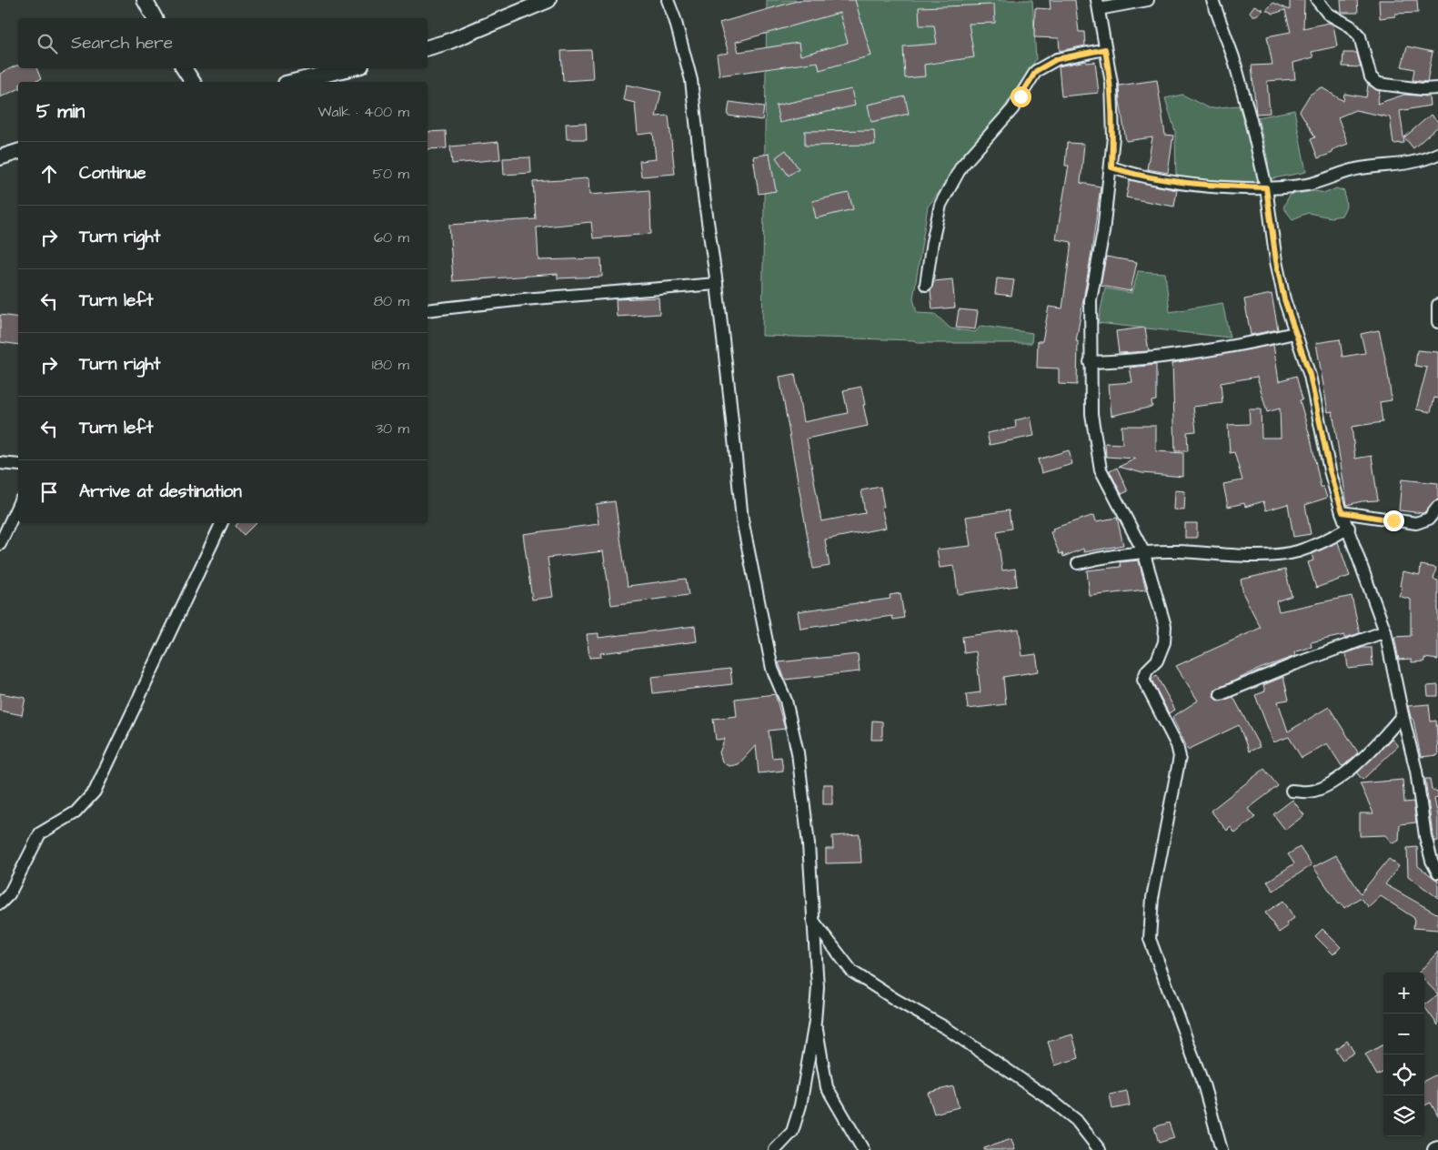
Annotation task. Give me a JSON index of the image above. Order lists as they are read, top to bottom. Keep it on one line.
{"page":{"search":"Search here","heading":["5 min","Walk · 400 m"],"list":[["Continue","50 m"],["Turn right","60 m"],["Turn left","80 m"],["Turn right","180 m"],["Turn left","30 m"],"Arrive at destination"],"map_buttons":["+","−"]}}
